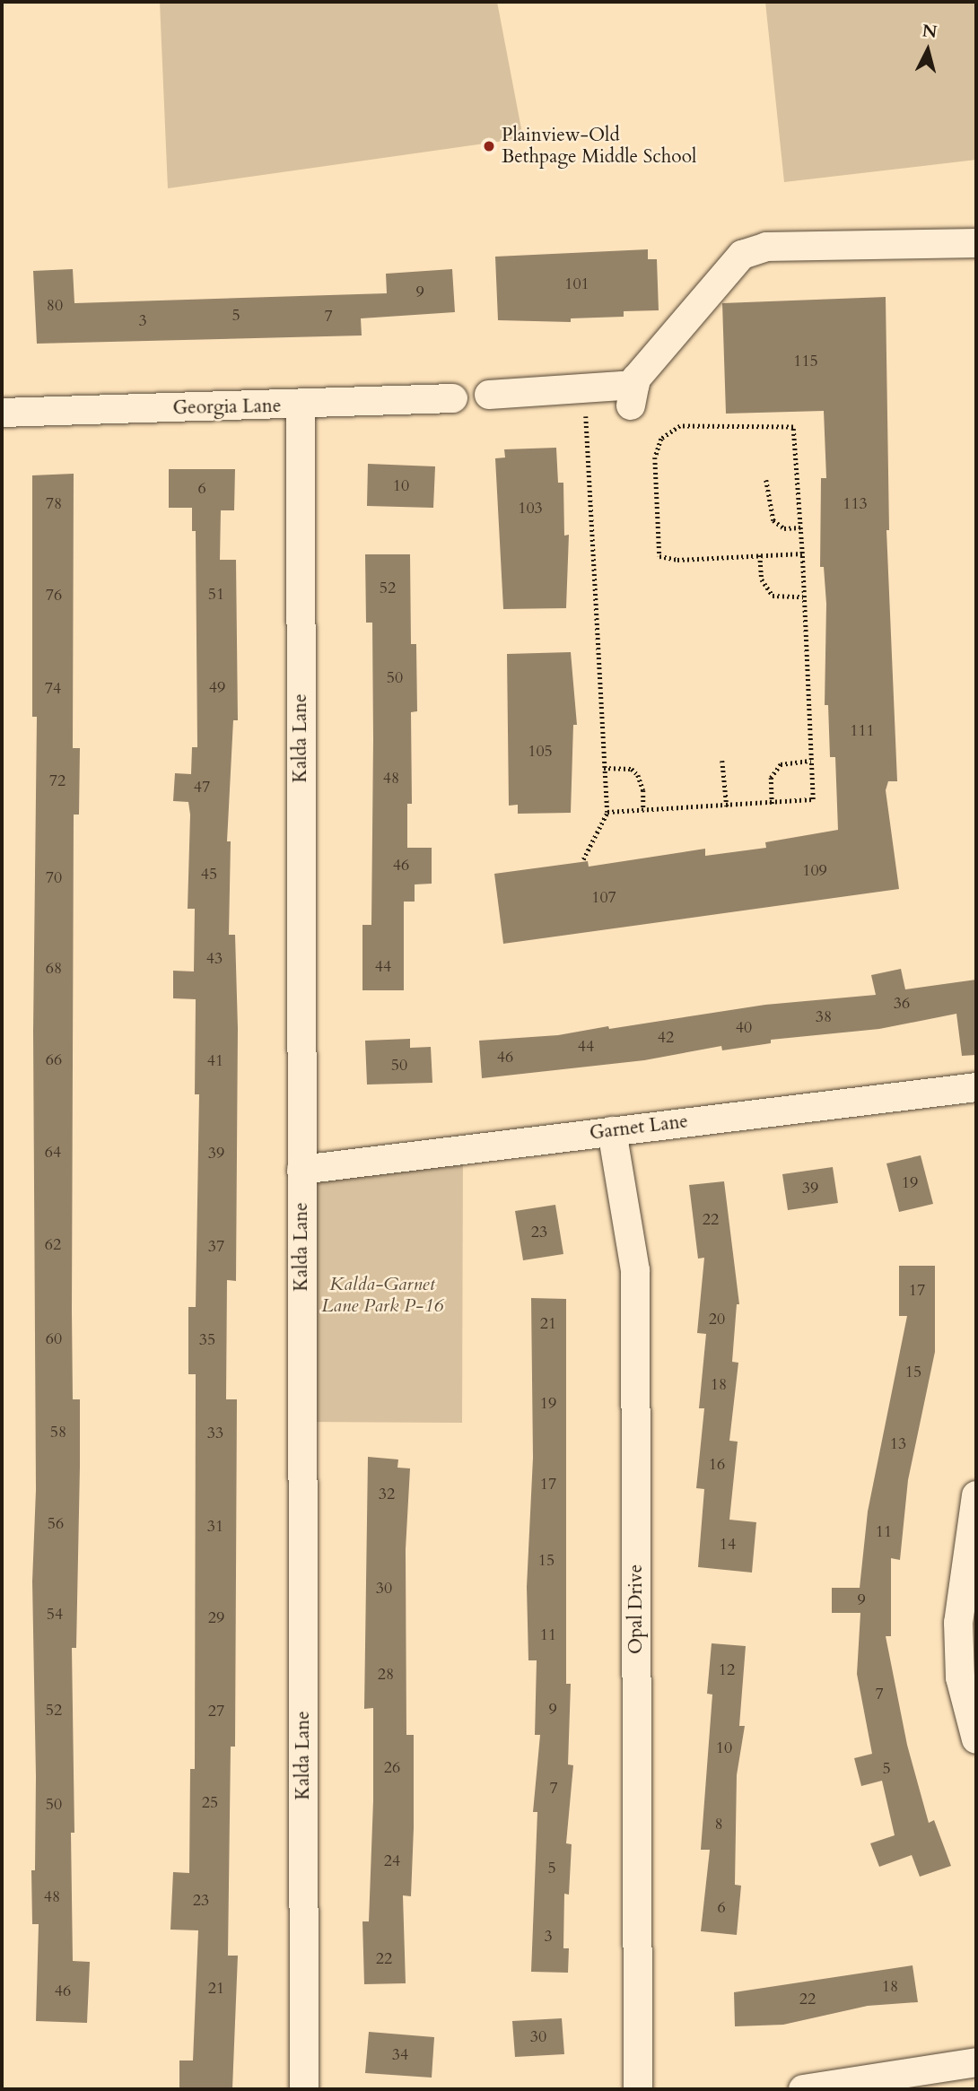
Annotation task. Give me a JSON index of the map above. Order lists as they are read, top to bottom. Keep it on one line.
{"streets":{"street":["Georgia Lane","Kalda Lane","Garnet Lane","Opal Drive"]},"crossings":[["Georgia Lane","Kalda Lane"],["Kalda Lane","Garnet Lane"],["Garnet Lane","Opal Drive"]],"parks":["Kalda-Garnet Lane Park P-16"],"places":["Plainview-Old Bethpage Middle School"],"house_numbers":["101","9","80","5","7","3","115","10","6","78","113","103","52","51","76","50","49","74","111","105","48","72","47","46","109","45","70","107","43","44","68","36","38","40","42","44","46","66","41","50","64","39","19","39","22","23","62","37","17","20","21","60","35","15","18","19","58","33","13","16","17","32","56","31","11","14","15","30","9","54","29","11","12","28","7","9","52","27","10","26","5","7","25","50","8","24","5","48","23","6","3","22","18","21","46","22","30","34"],"north":"top"}
